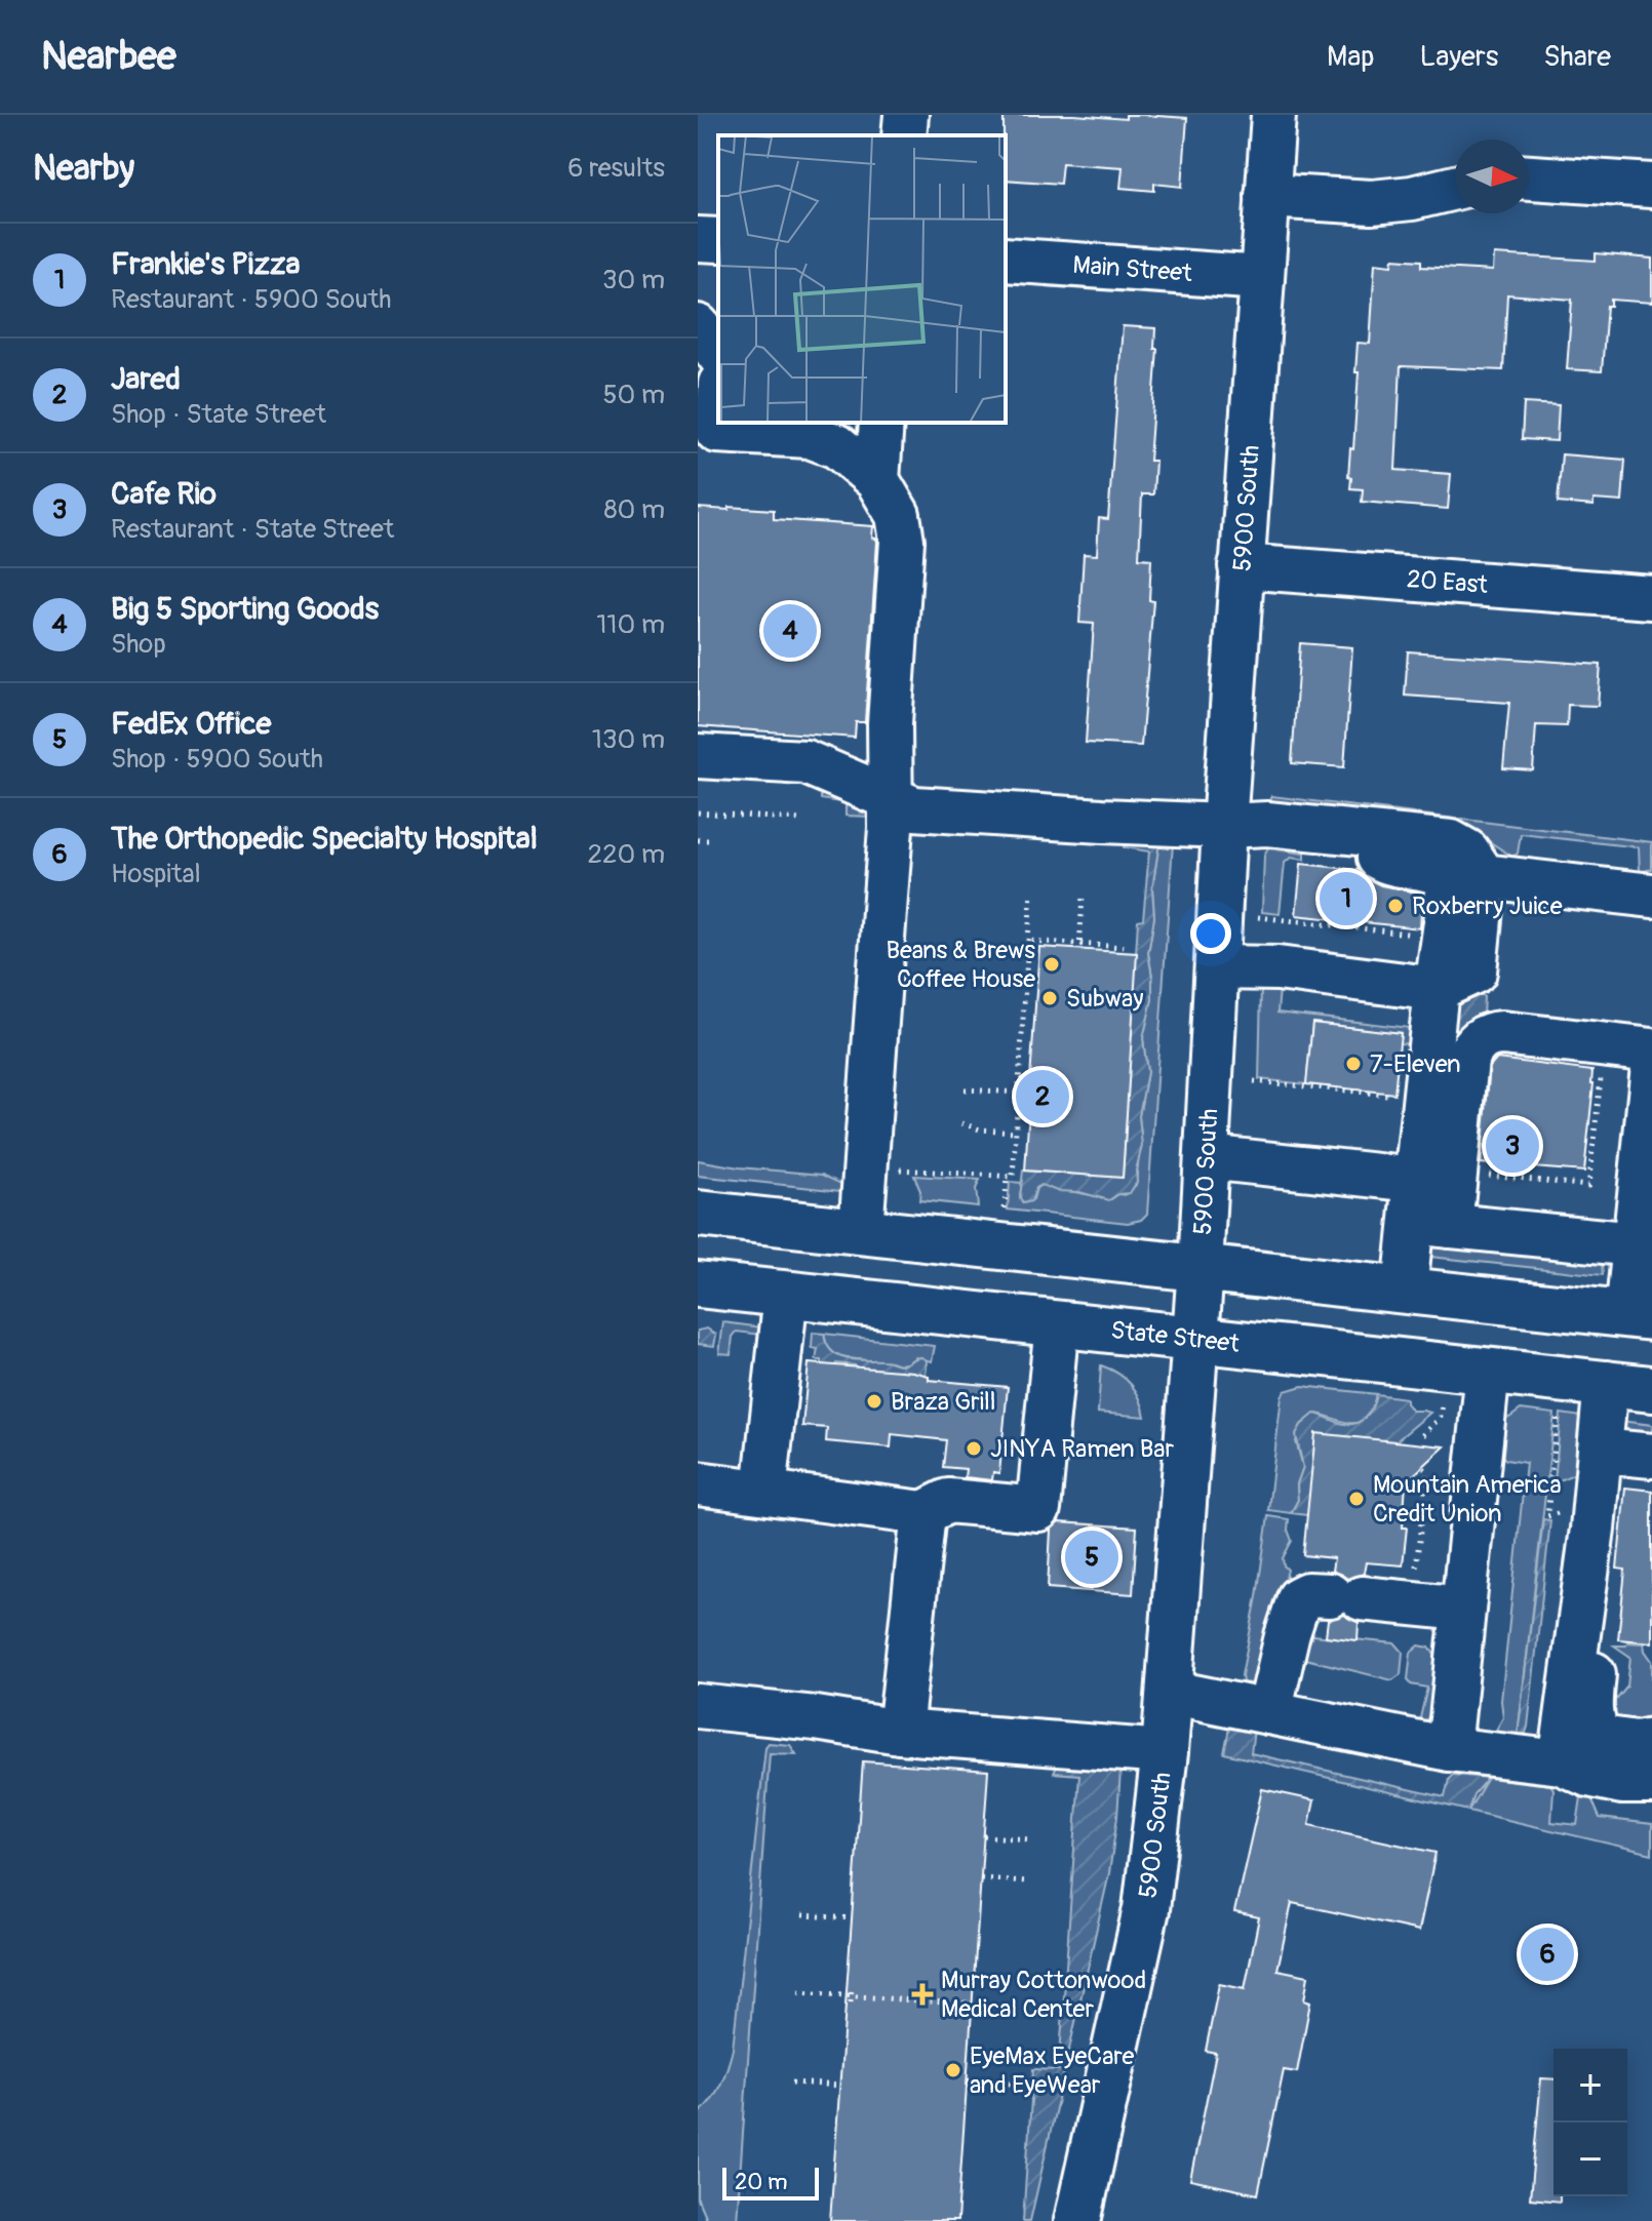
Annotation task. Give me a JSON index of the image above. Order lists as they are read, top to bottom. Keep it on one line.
{"streets":{"main road":["5900 South","State Street"],"street":["Main Street","20 East"]},"crossings":[["Main Street","5900 South"],["5900 South","20 East"],["5900 South","State Street"]],"places":{"other":["Roxberry Juice","Beans & Brews Coffee House","Subway","7-Eleven","Braza Grill","JINYA Ramen Bar","Mountain America Credit Union","EyeMax EyeCare and EyeWear"],"health":["Murray Cottonwood Medical Center"]},"scale_bar":"20 m","north":"right","page":{"header":"Nearbee","nav":["Map","Layers","Share"],"heading":["Nearby","6 results"],"list":[{"mark":"1","name":"Frankie's Pizza","note":"Restaurant · 5900 South","value":"30 m"},{"mark":"2","name":"Jared","note":"Shop · State Street","value":"50 m"},{"mark":"3","name":"Cafe Rio","note":"Restaurant · State Street","value":"80 m"},{"mark":"4","name":"Big 5 Sporting Goods","note":"Shop","value":"110 m"},{"mark":"5","name":"FedEx Office","note":"Shop · 5900 South","value":"130 m"},{"mark":"6","name":"The Orthopedic Specialty Hospital","note":"Hospital","value":"220 m"}],"pins":["4","1","2","3","5","6"],"map_buttons":["+","−"],"scale":"20 m"}}
